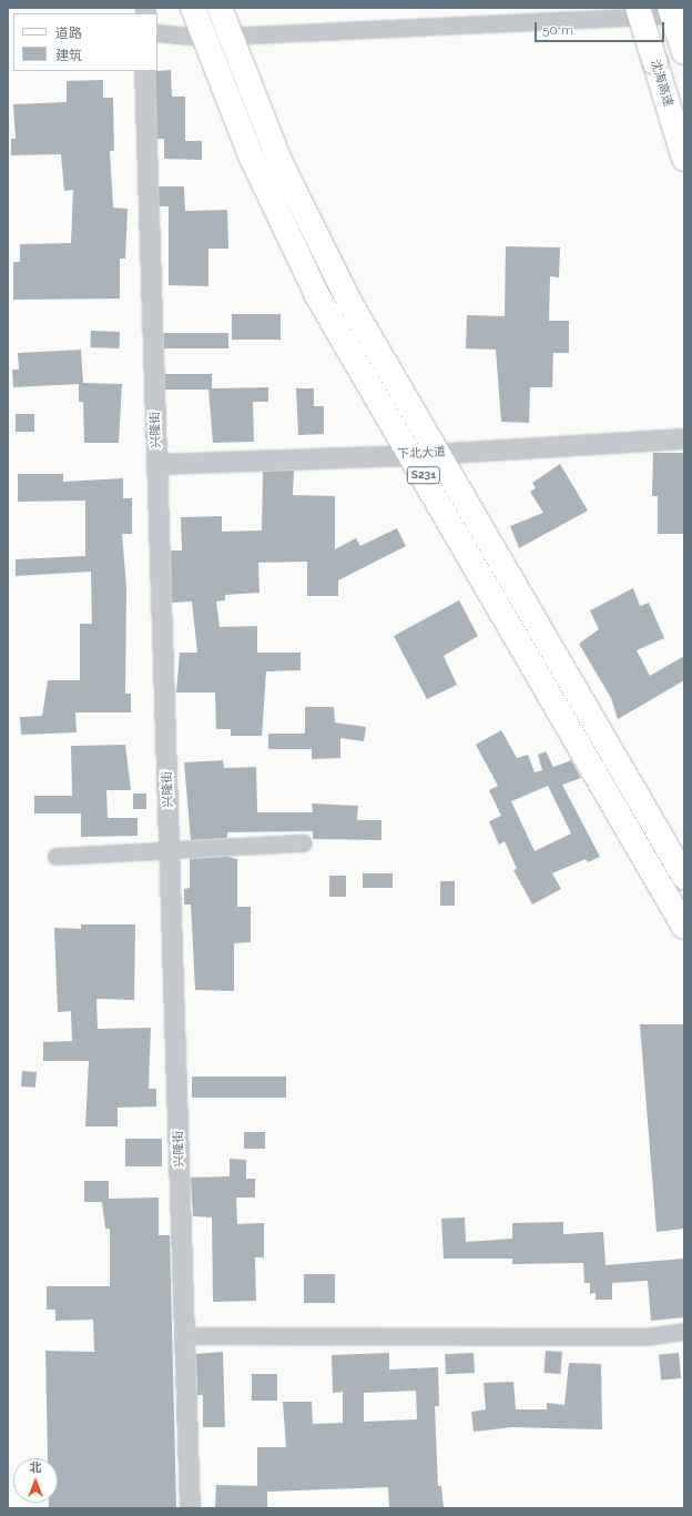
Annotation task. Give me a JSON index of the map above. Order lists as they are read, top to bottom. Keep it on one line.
{"streets":{"main road":["沈海高速","S231"],"street":["兴隆街","下北大道"]},"crossings":[["兴隆街","下北大道"],["下北大道","S231"]],"legend":["道路","建筑"],"scale_bar":"50 m","north":"top"}
